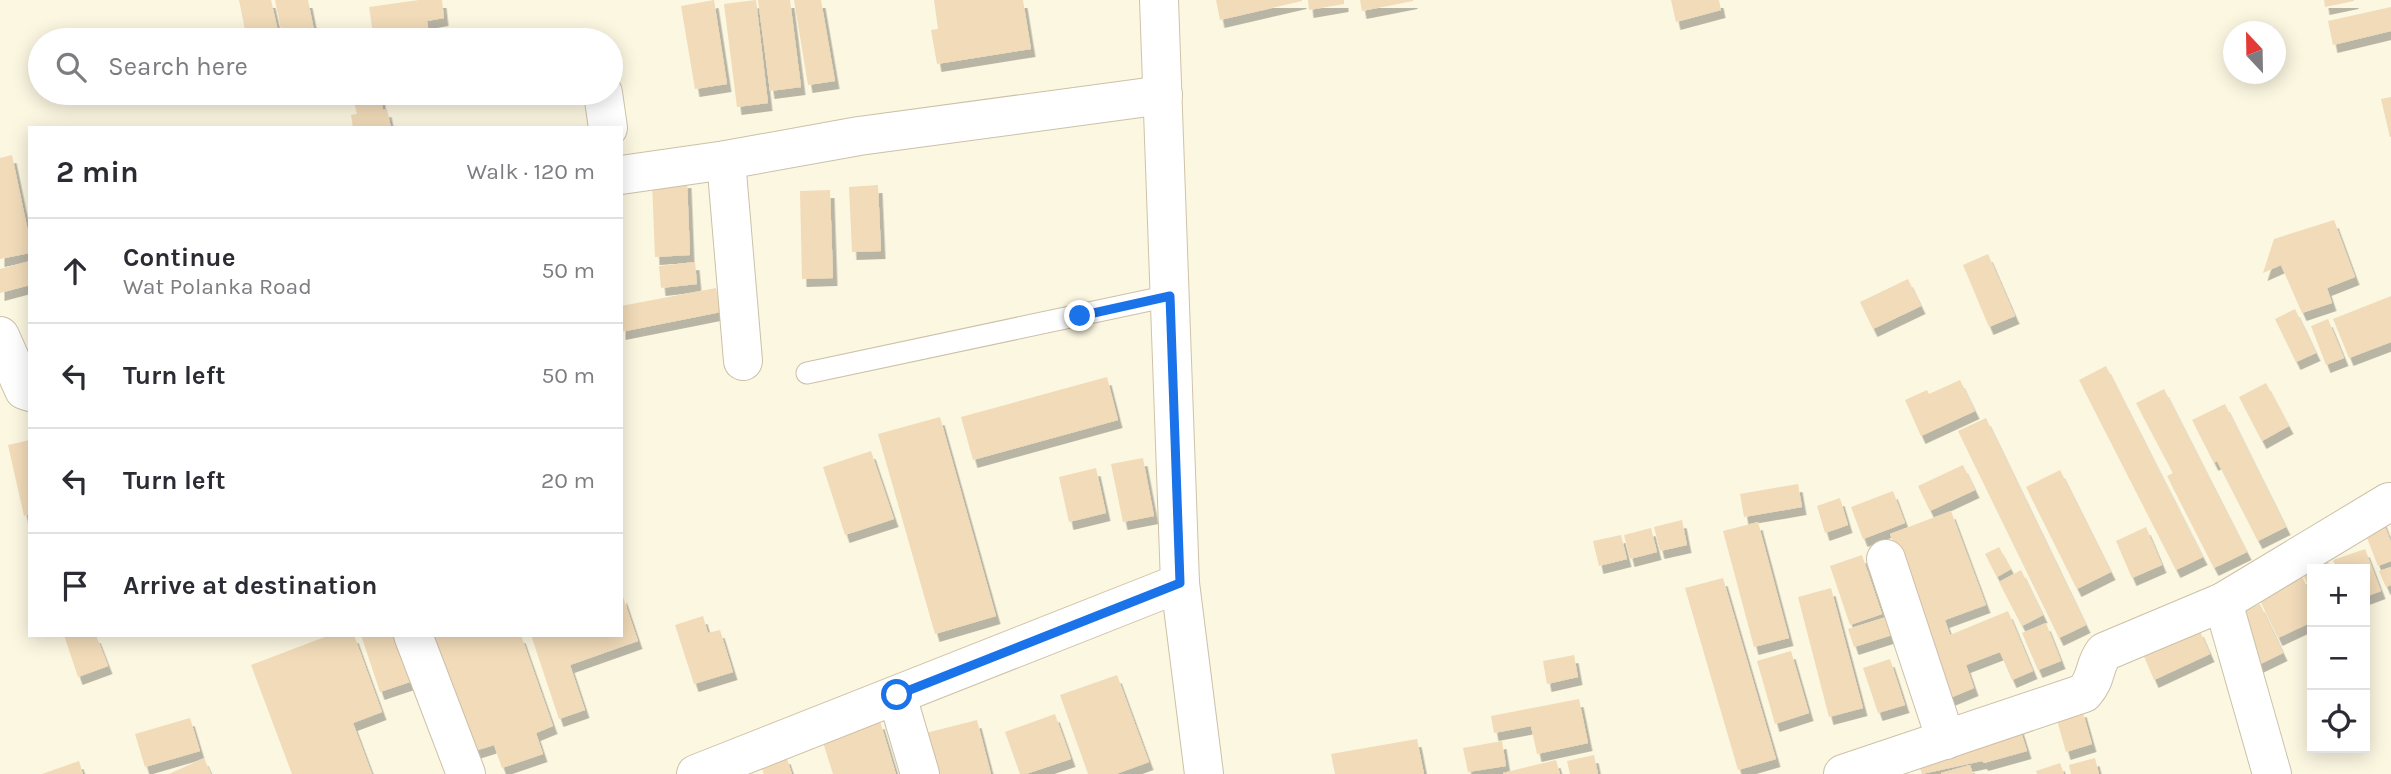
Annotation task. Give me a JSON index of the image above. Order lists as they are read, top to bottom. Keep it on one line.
{"north":"top","page":{"search":"Search here","heading":["2 min","Walk · 120 m"],"list":[["Continue","Wat Polanka Road","50 m"],["Turn left","50 m"],["Turn left","20 m"],"Arrive at destination"],"map_buttons":["+","−"]}}
